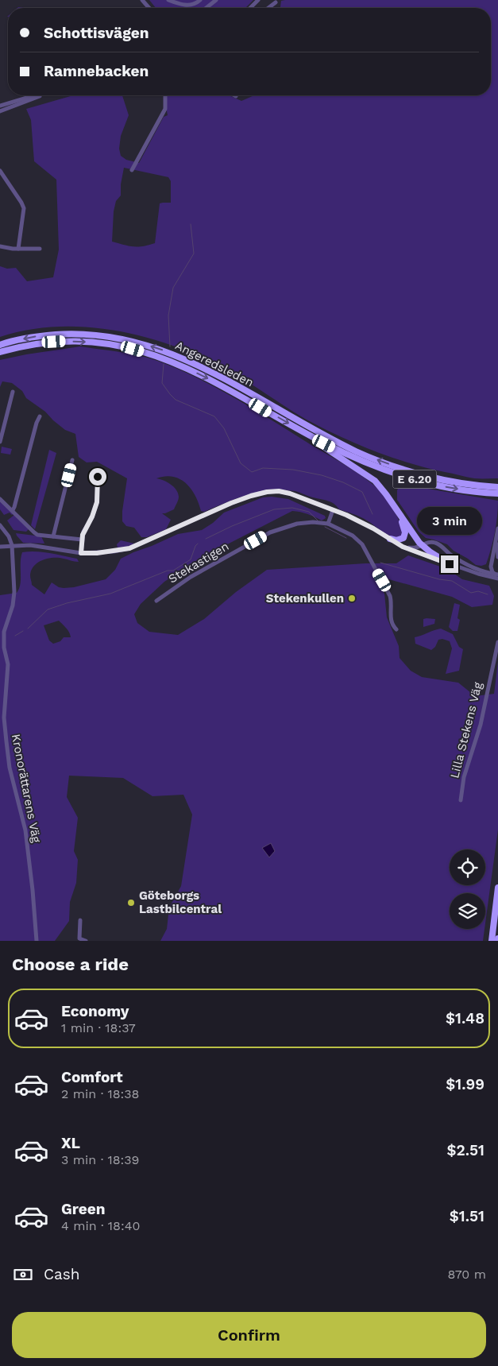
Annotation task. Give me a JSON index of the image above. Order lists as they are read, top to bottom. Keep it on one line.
{"streets":{"highway":["Angeredsleden","E 6.20"],"street":["Stekastigen","Lilla Stekens Väg","Kronorättarens Väg"]},"places":["Stekenkullen","Göteborgs Lastbilcentral"],"page":{"banner":["Schottisvägen","Ramnebacken"],"bubble":"3 min","heading":"Choose a ride","list":[{"name":"Economy","note":"1 min · 18:37","value":"$1.48"},{"name":"Comfort","note":"2 min · 18:38","value":"$1.99"},{"name":"XL","note":"3 min · 18:39","value":"$2.51"},{"name":"Green","note":"4 min · 18:40","value":"$1.51"}],"pay":["Cash","870 m"],"buttons":"Confirm"}}
